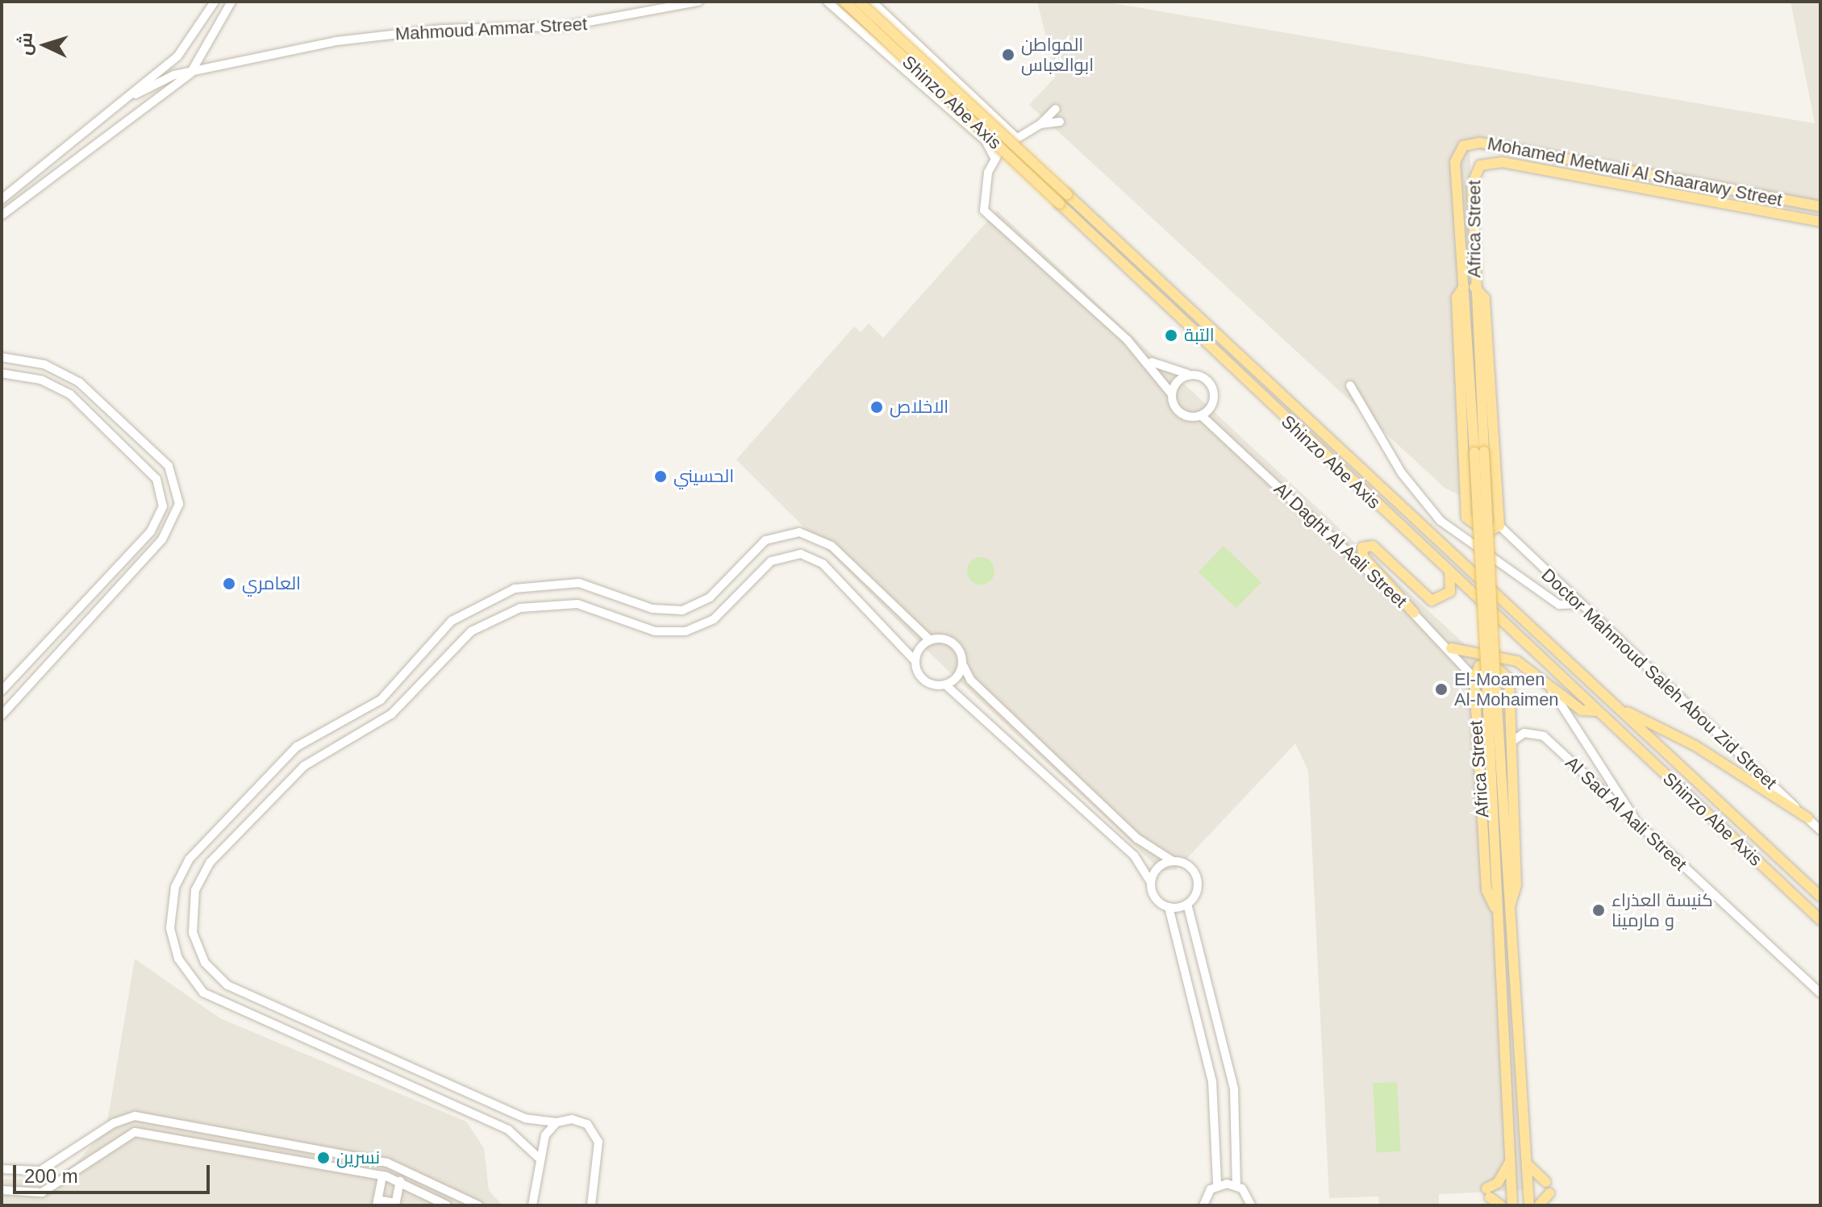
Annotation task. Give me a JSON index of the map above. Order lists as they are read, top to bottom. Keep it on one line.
{"streets":{"main road":["Shinzo Abe Axis","Mohamed Metwali Al Shaarawy Street","Africa Street"],"street":["Mahmoud Ammar Street","Al Daght Al Aali Street","Doctor Mahmoud Saleh Abou Zid Street","Al Sad Al Aali Street"]},"crossings":[["Mohamed Metwali Al Shaarawy Street","Africa Street"],["Africa Street","Al Daght Al Aali Street"],["Africa Street","Doctor Mahmoud Saleh Abou Zid Street"],["Africa Street","Al Sad Al Aali Street"]],"places":["المواطن ابوالعباس","التبة","الاخلاص","الحسيني","العامري","El-Moamen Al-Mohaimen","كنيسة العذراء و مارمينا","نسرين"],"scale_bar":"200 m","north":"left"}
